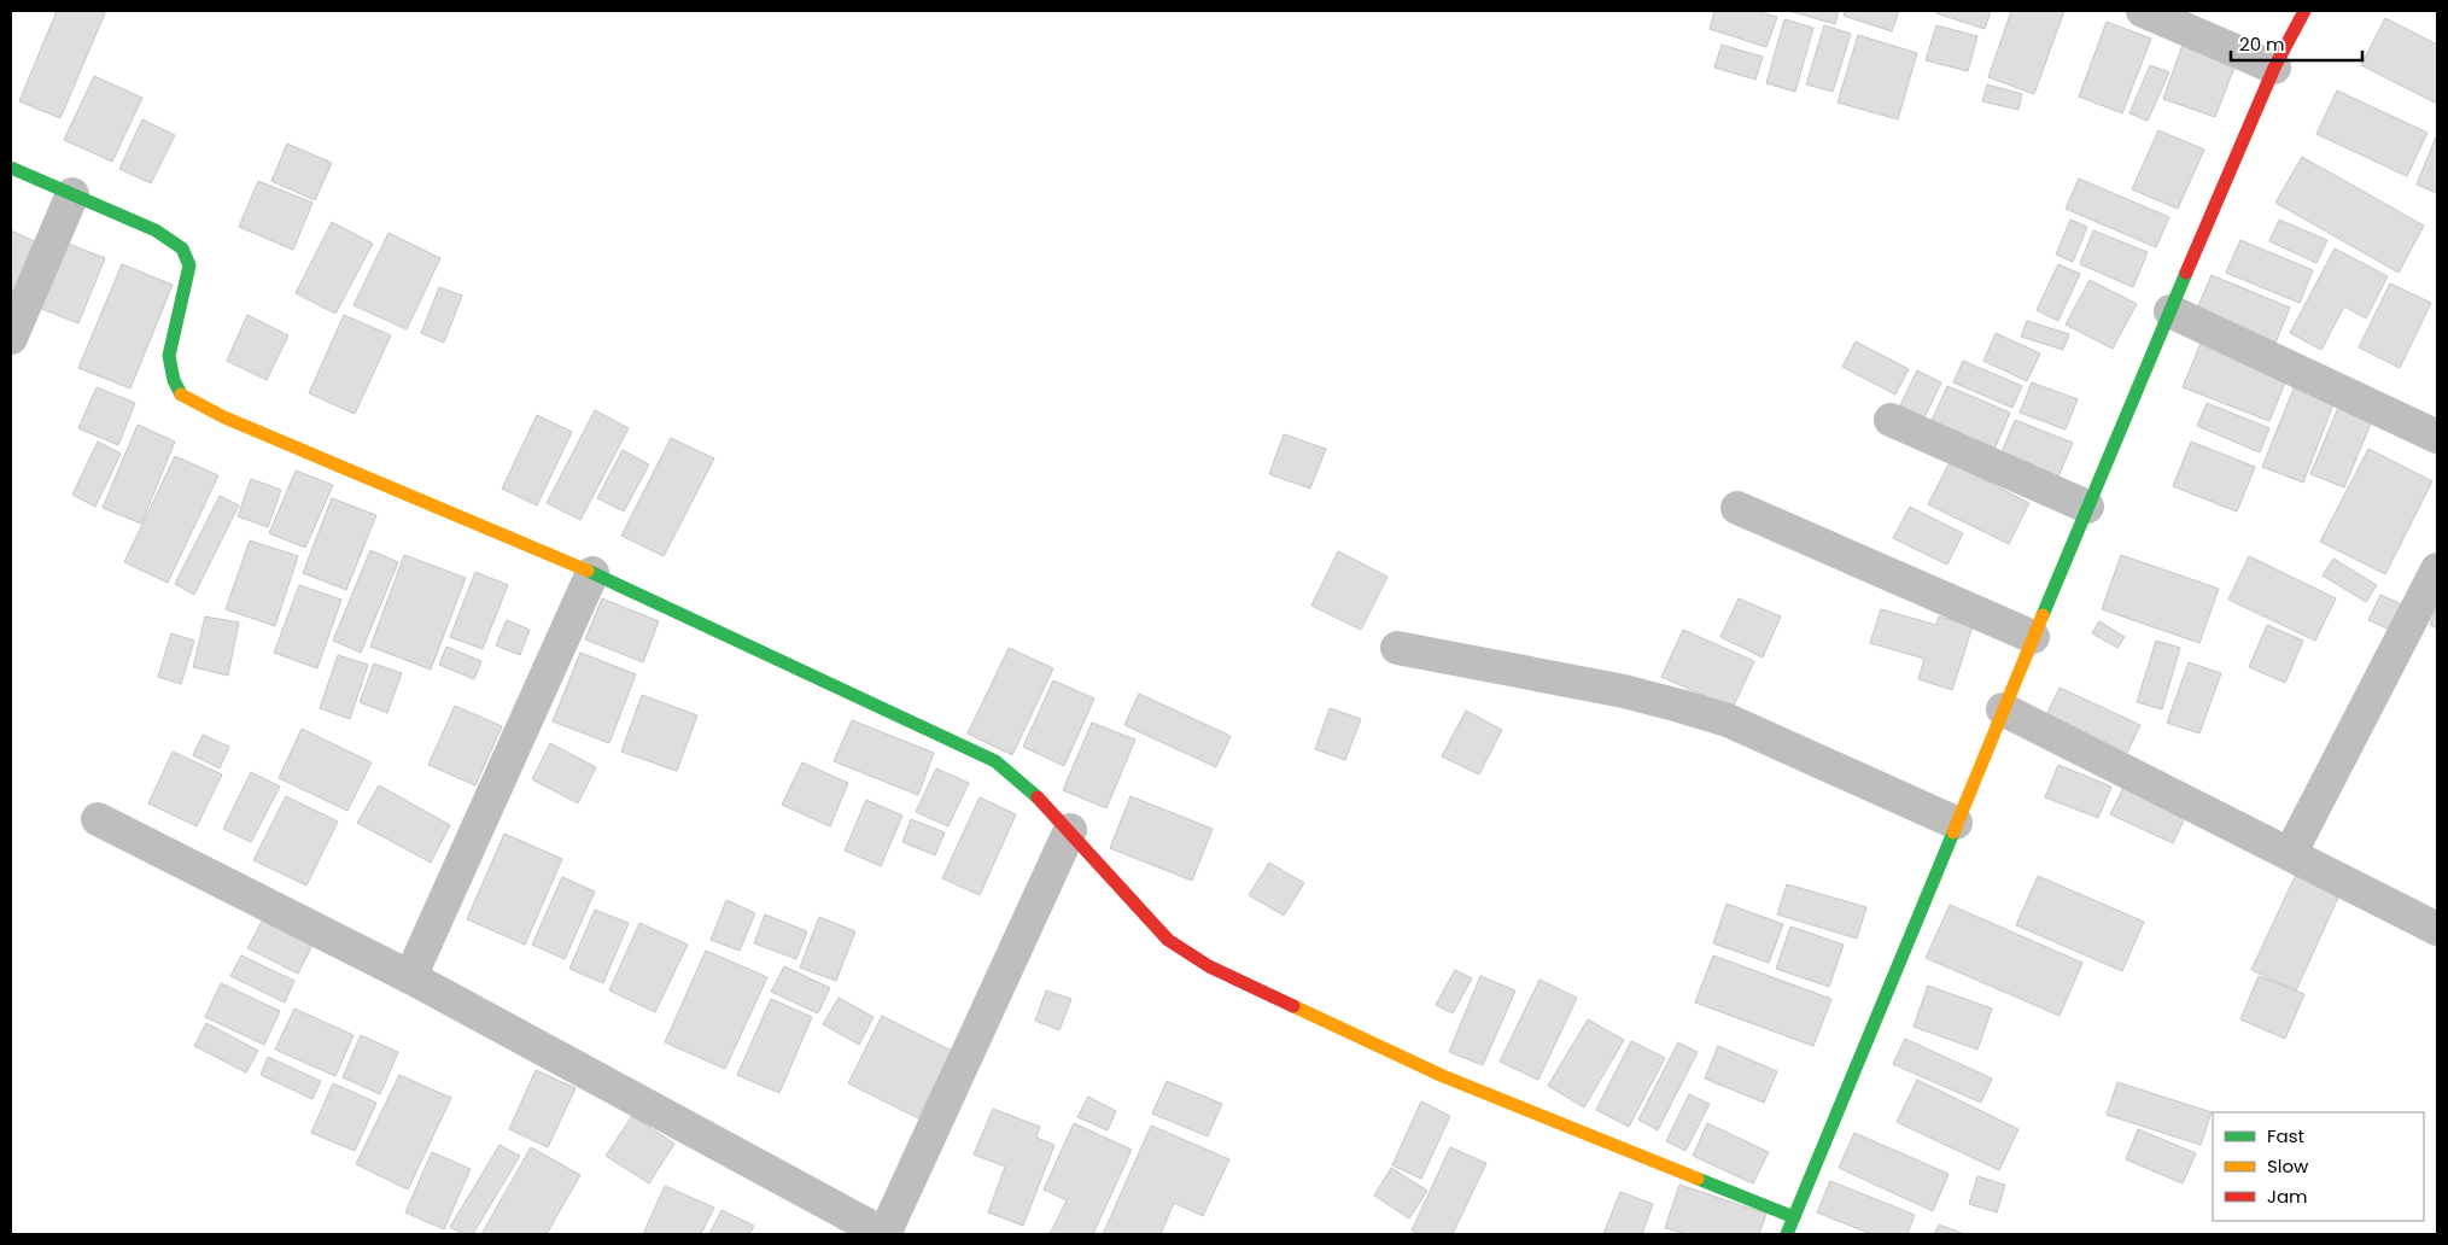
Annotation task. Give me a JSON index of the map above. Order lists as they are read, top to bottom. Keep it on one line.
{"legend":["Fast","Slow","Jam"],"scale_bar":"20 m"}
